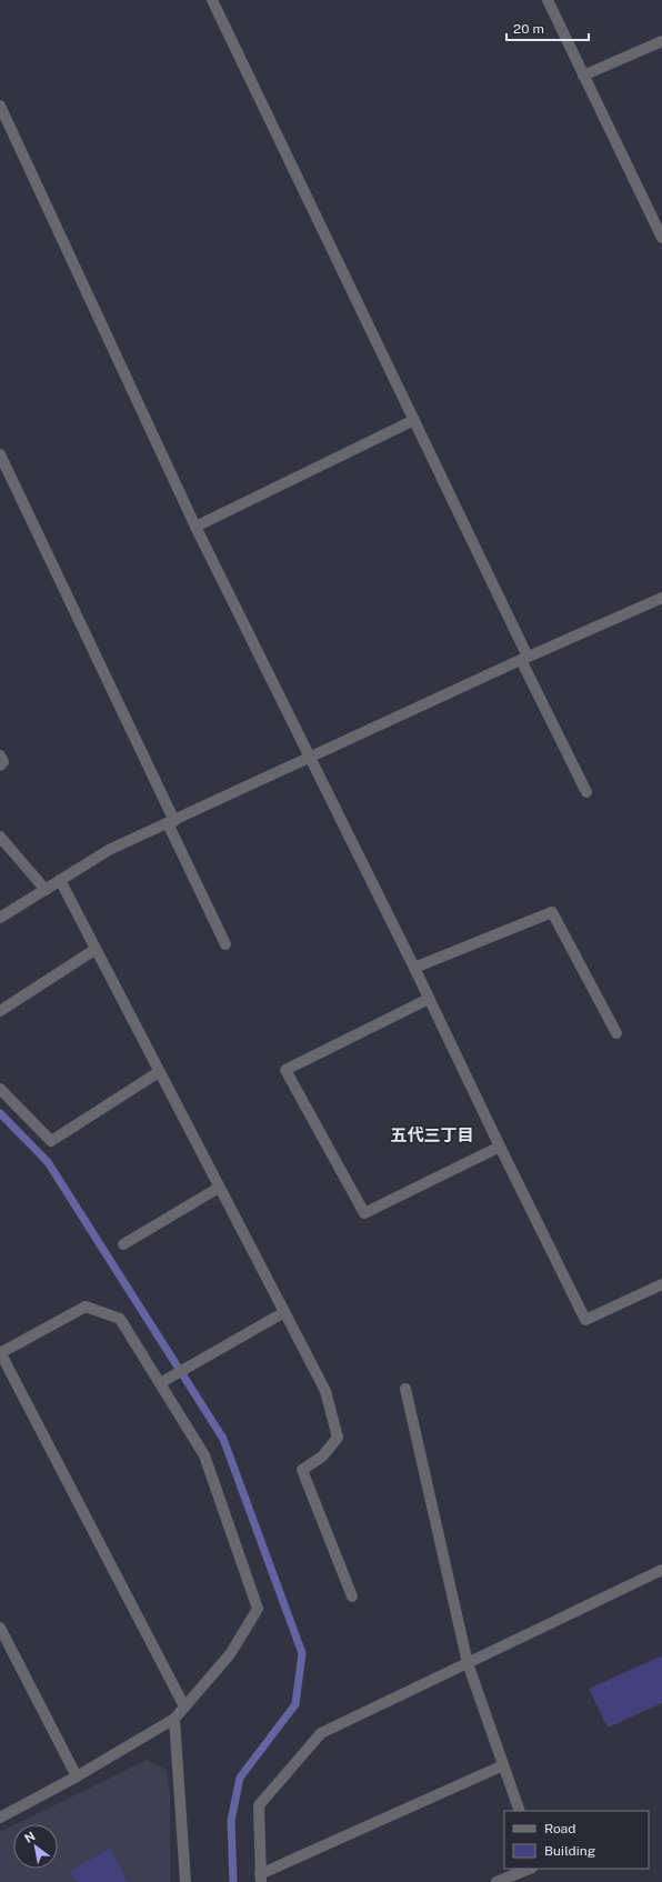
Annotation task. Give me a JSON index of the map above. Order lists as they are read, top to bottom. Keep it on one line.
{"districts":["五代三丁目"],"legend":["Road","Building"],"scale_bar":"20 m","north":"top left"}
